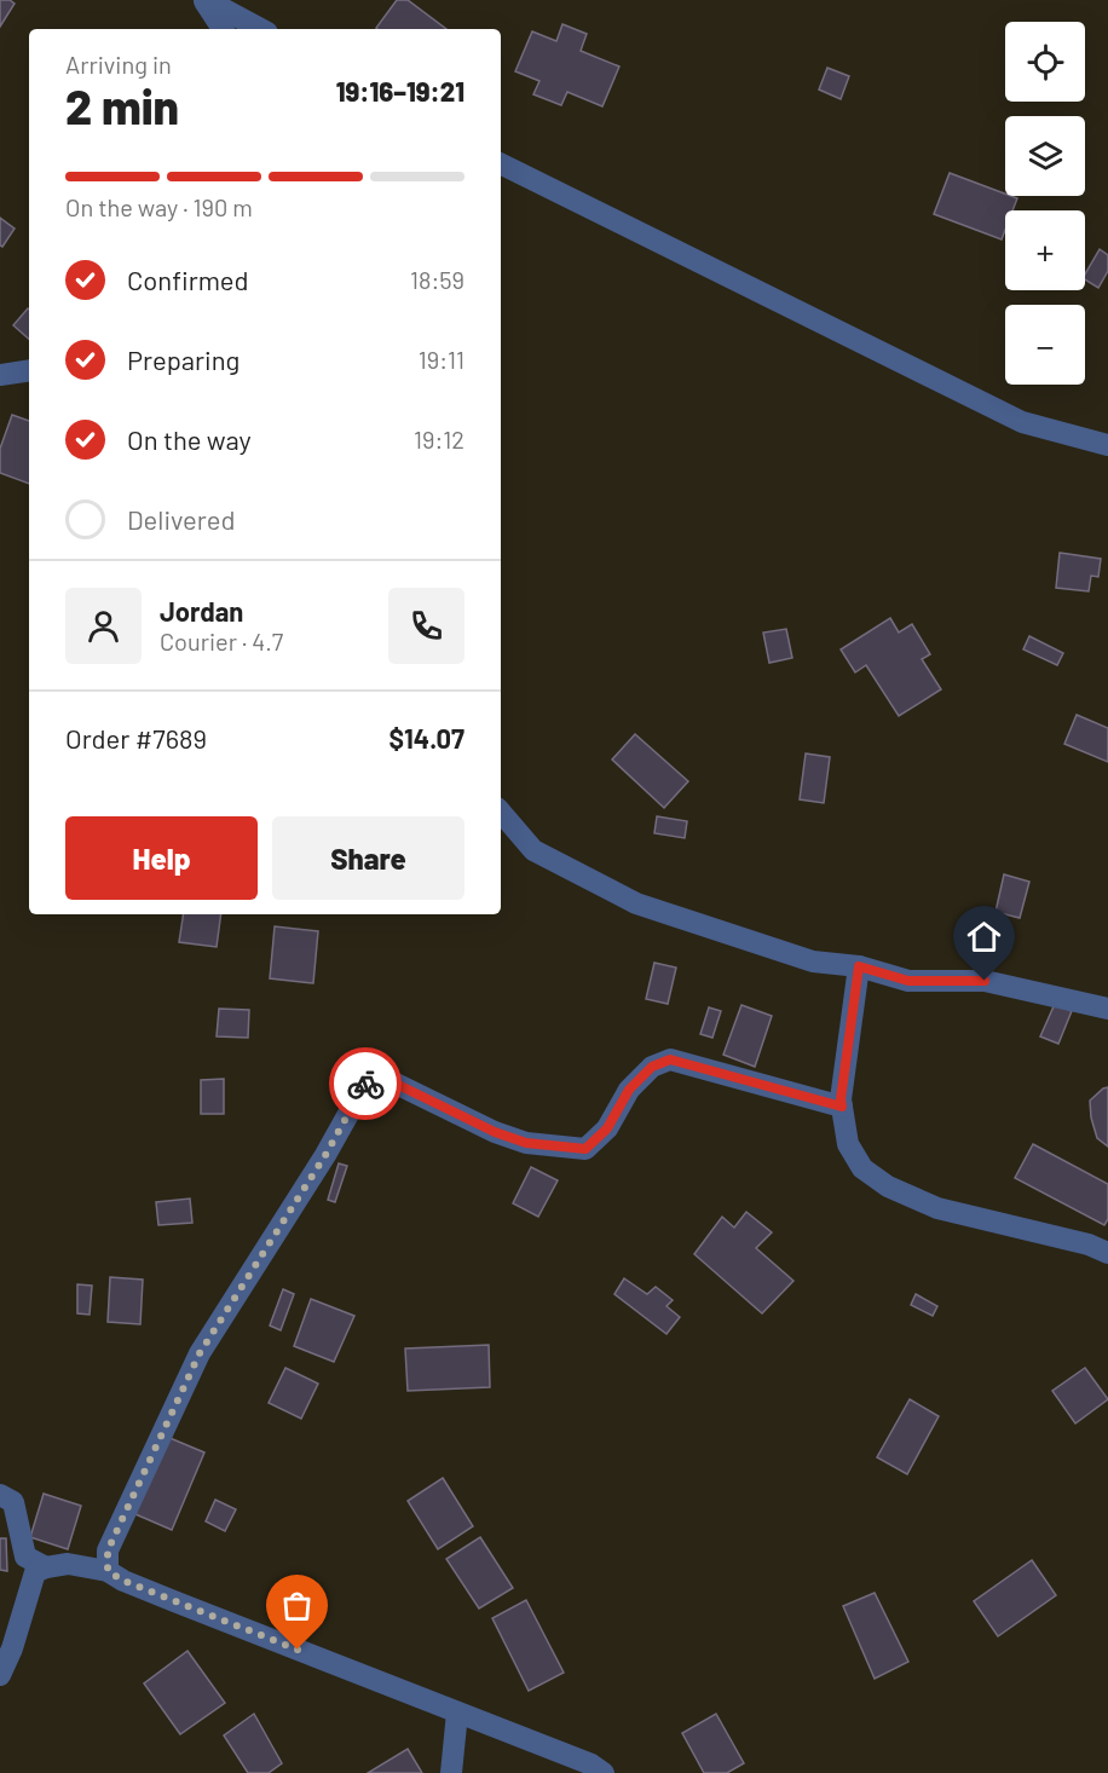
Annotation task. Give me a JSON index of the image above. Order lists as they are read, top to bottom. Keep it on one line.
{"page":{"map_buttons":["+","−"],"heading":["2 min","Arriving in","19:16–19:21"],"panel":["Jordan","Courier · 4.7","Order #7689","$14.07"],"bar":"On the way · 190 m","list":[["Confirmed","18:59"],["Preparing","19:11"],["On the way","19:12"],"Delivered"],"buttons":["Help","Share"]}}
